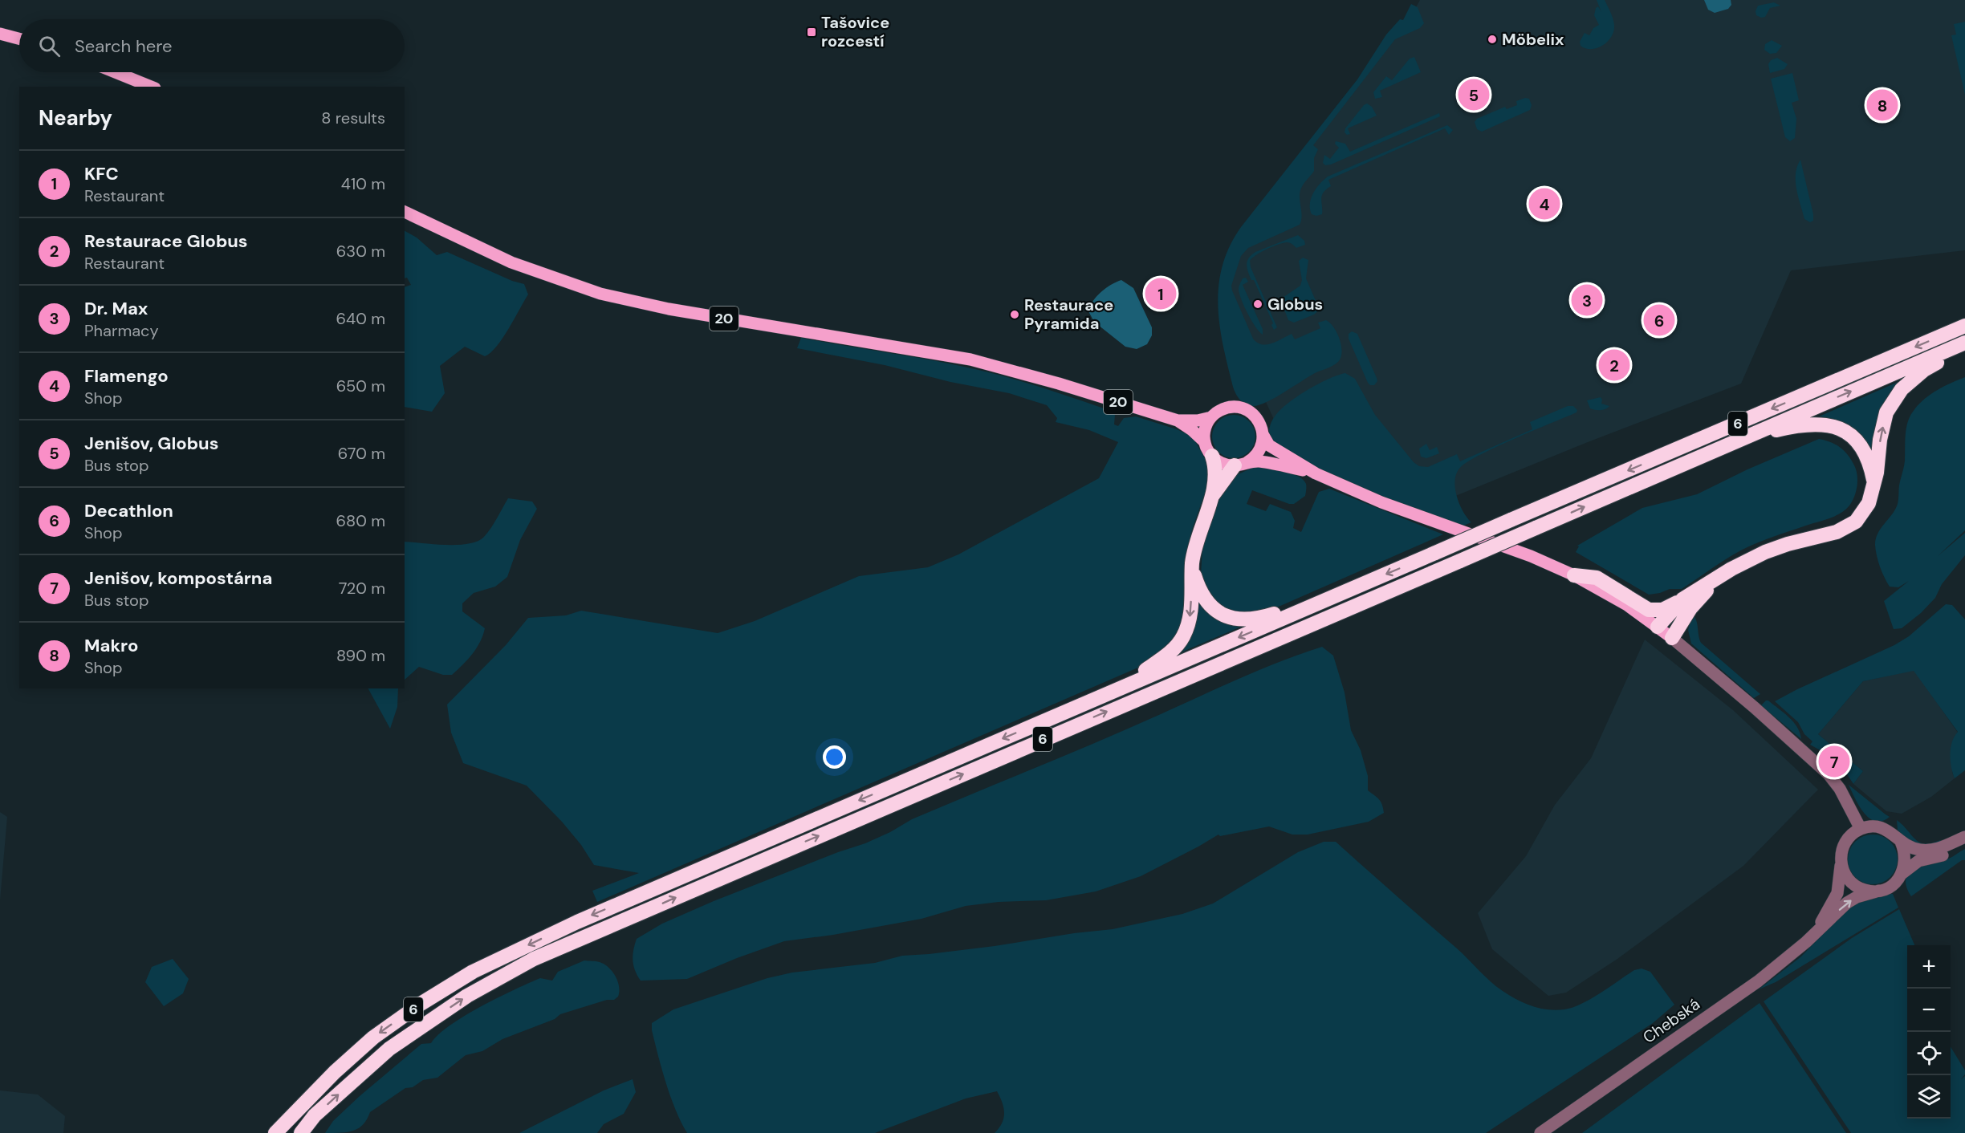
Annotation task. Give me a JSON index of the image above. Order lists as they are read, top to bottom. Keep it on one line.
{"streets":{"highway":["6"],"main road":["20"],"street":["Chebská"]},"places":{"transit":["Tašovice rozcestí"],"other":["Möbelix","Globus","Restaurace Pyramida"]},"page":{"search":"Search here","pins":["5","8","4","1","3","6","2","7"],"heading":["Nearby","8 results"],"list":[{"mark":"1","name":"KFC","note":"Restaurant","value":"410 m"},{"mark":"2","name":"Restaurace Globus","note":"Restaurant","value":"630 m"},{"mark":"3","name":"Dr. Max","note":"Pharmacy","value":"640 m"},{"mark":"4","name":"Flamengo","note":"Shop","value":"650 m"},{"mark":"5","name":"Jenišov, Globus","note":"Bus stop","value":"670 m"},{"mark":"6","name":"Decathlon","note":"Shop","value":"680 m"},{"mark":"7","name":"Jenišov, kompostárna","note":"Bus stop","value":"720 m"},{"mark":"8","name":"Makro","note":"Shop","value":"890 m"}],"map_buttons":["+","−"]}}
